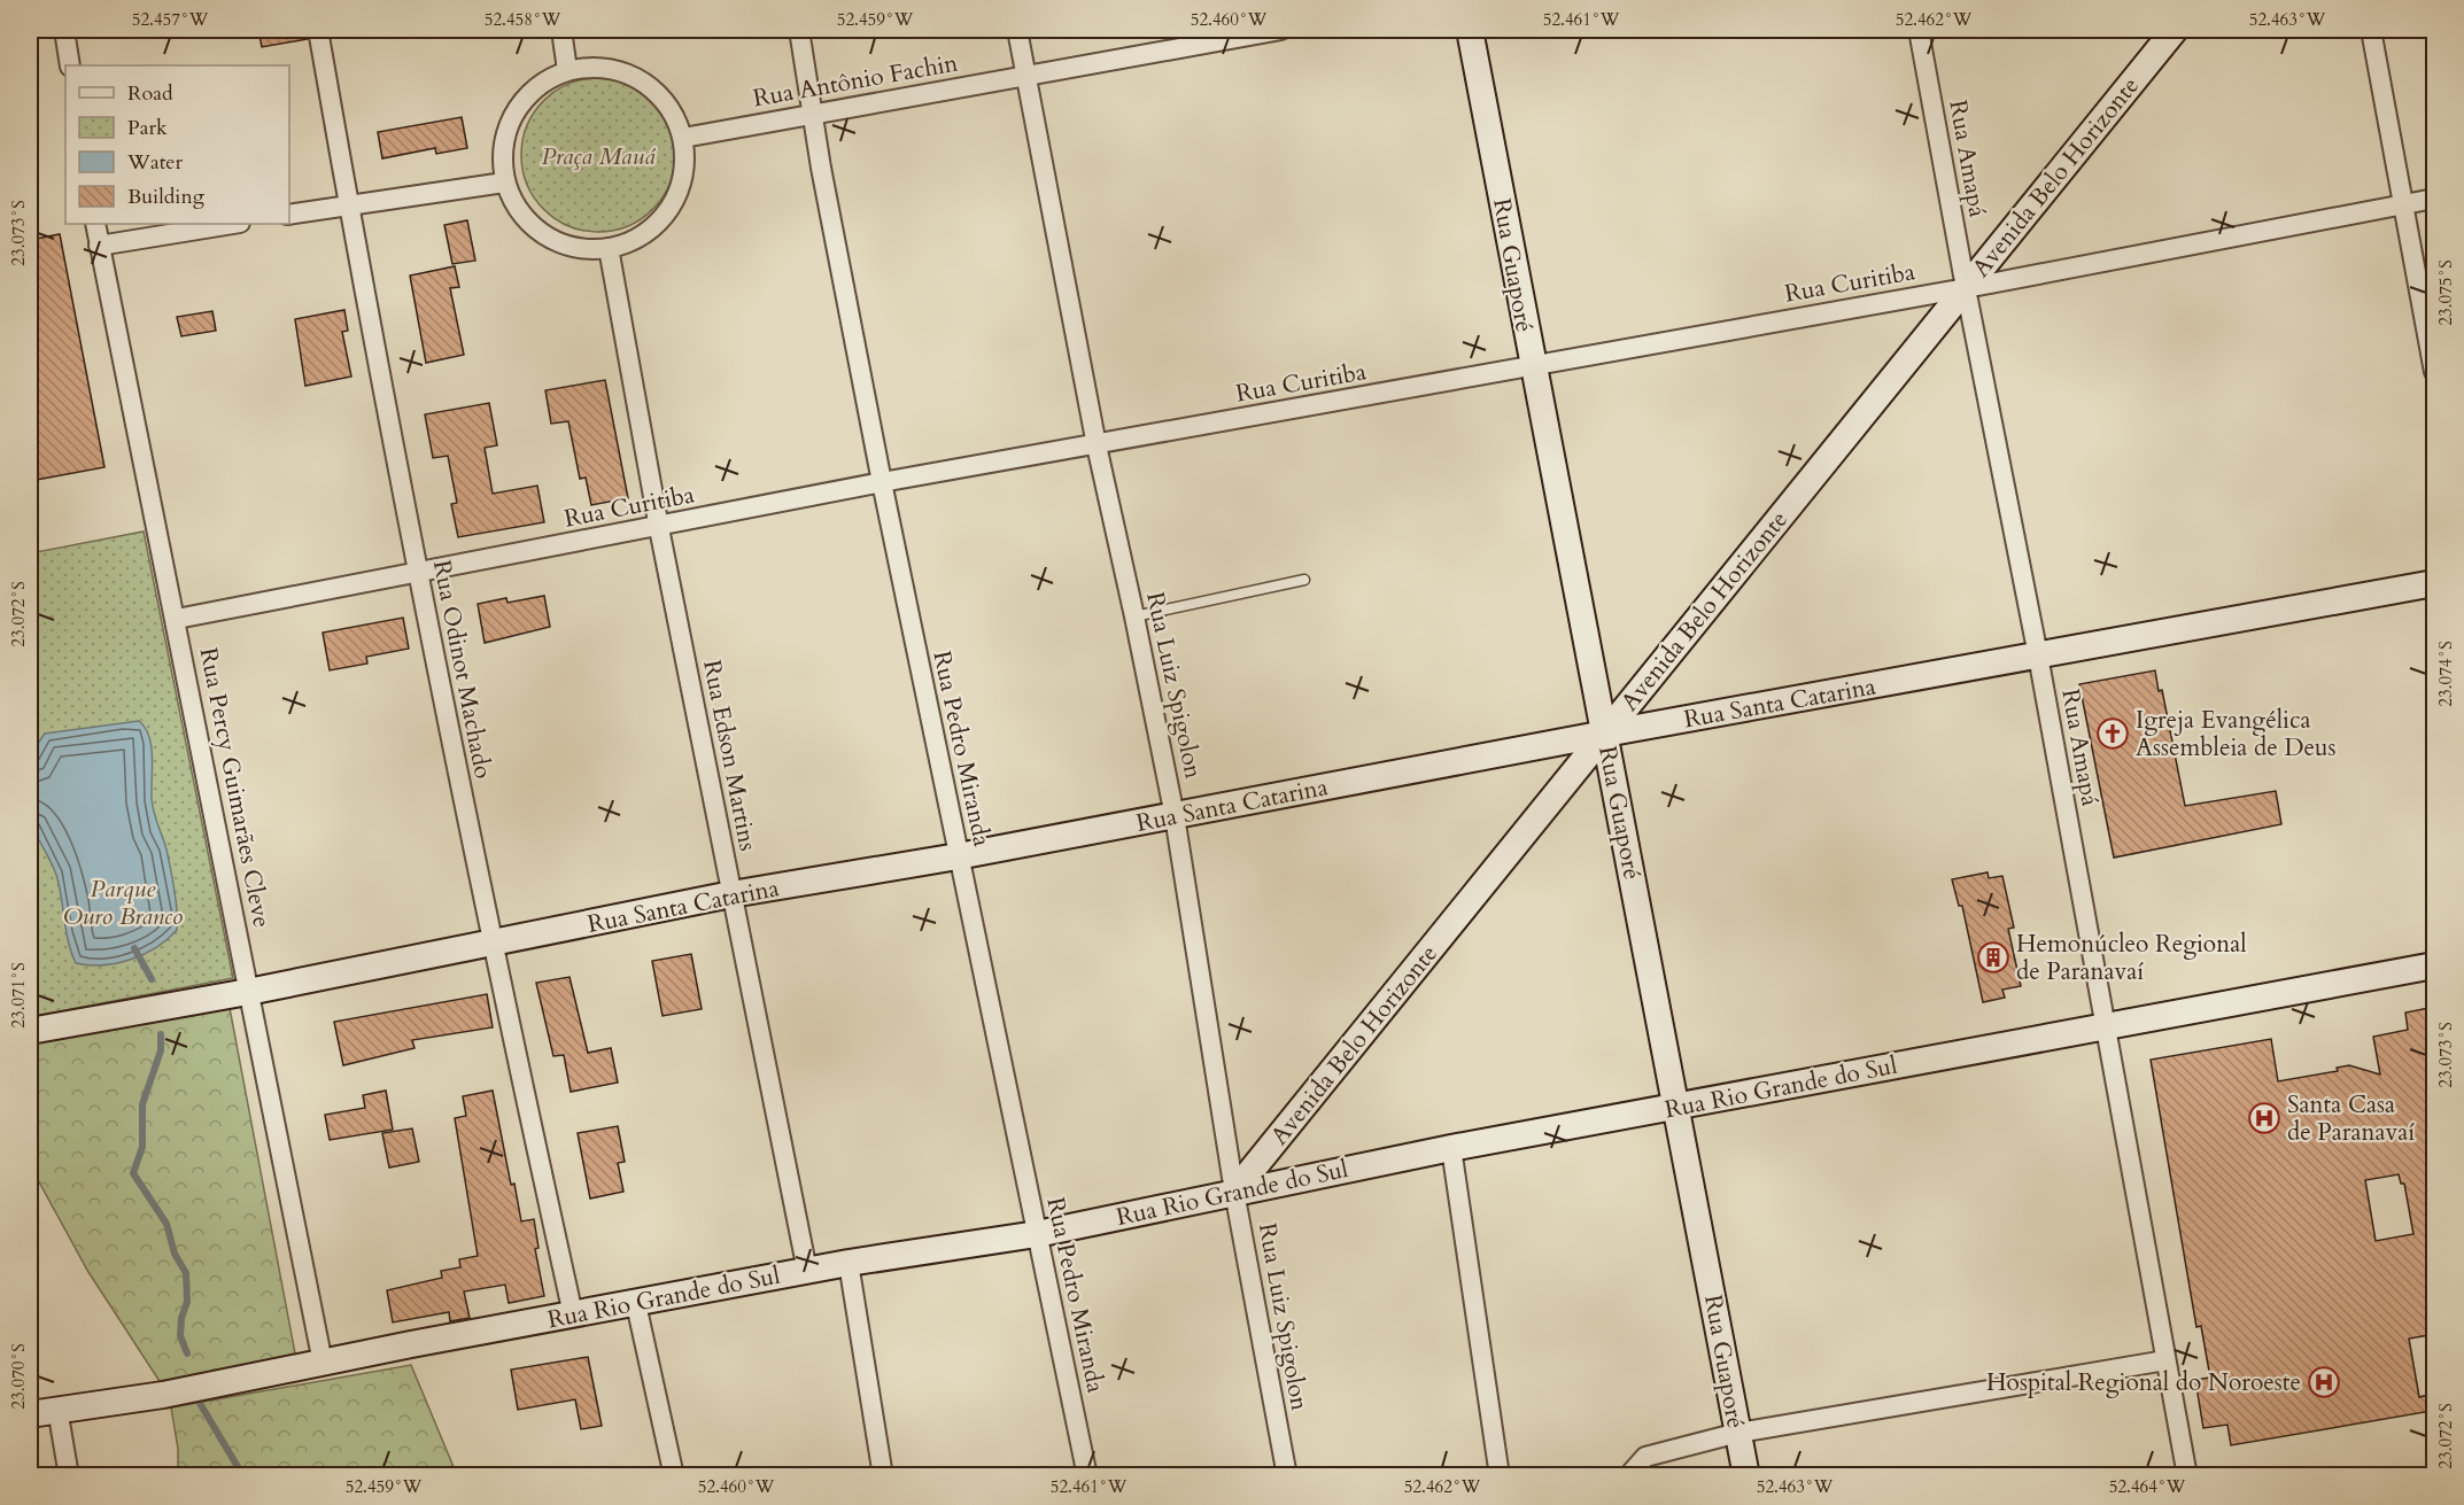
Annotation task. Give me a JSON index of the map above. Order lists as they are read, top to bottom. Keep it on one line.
{"streets":{"street":["Rua Antônio Fachin","Rua Amapá","Avenida Belo Horizonte","Rua Guaporé","Rua Curitiba","Rua Odinot Machado","Rua Luiz Spigolon","Rua Santa Catarina","Rua Pedro Miranda","Rua Edson Martins","Rua Percy Guimarães Cleve","Rua Rio Grande do Sul"]},"crossings":[["Rua Antônio Fachin","Rua Luiz Spigolon"],["Rua Antônio Fachin","Rua Pedro Miranda"],["Rua Antônio Fachin","Rua Edson Martins"],["Rua Amapá","Avenida Belo Horizonte"],["Rua Amapá","Rua Curitiba"],["Rua Amapá","Rua Santa Catarina"],["Rua Amapá","Rua Rio Grande do Sul"],["Avenida Belo Horizonte","Rua Guaporé"],["Avenida Belo Horizonte","Rua Curitiba"],["Avenida Belo Horizonte","Rua Luiz Spigolon"],["Avenida Belo Horizonte","Rua Santa Catarina"],["Avenida Belo Horizonte","Rua Rio Grande do Sul"],["Rua Guaporé","Rua Curitiba"],["Rua Guaporé","Rua Santa Catarina"],["Rua Guaporé","Rua Rio Grande do Sul"],["Rua Curitiba","Rua Odinot Machado"],["Rua Curitiba","Rua Luiz Spigolon"],["Rua Curitiba","Rua Pedro Miranda"],["Rua Curitiba","Rua Edson Martins"],["Rua Curitiba","Rua Percy Guimarães Cleve"],["Rua Odinot Machado","Rua Santa Catarina"],["Rua Odinot Machado","Rua Rio Grande do Sul"],["Rua Luiz Spigolon","Rua Santa Catarina"],["Rua Luiz Spigolon","Rua Rio Grande do Sul"],["Rua Santa Catarina","Rua Pedro Miranda"],["Rua Santa Catarina","Rua Edson Martins"],["Rua Santa Catarina","Rua Percy Guimarães Cleve"],["Rua Pedro Miranda","Rua Rio Grande do Sul"],["Rua Edson Martins","Rua Rio Grande do Sul"],["Rua Percy Guimarães Cleve","Rua Rio Grande do Sul"]],"parks":["Praça Mauá","Parque Ouro Branco"],"places":{"church":["Igreja Evangélica Assembleia de Deus"],"building":["Hemonúcleo Regional de Paranavaí"],"hospital":["Santa Casa de Paranavaí","Hospital Regional do Noroeste"]},"legend":["Road","Park","Water","Building"],"coordinates":["52.457°W","52.458°W","52.459°W","52.460°W","52.461°W","52.462°W","52.463°W","23.073°S","23.075°S","23.072°S","23.074°S","23.071°S","23.070°S","52.464°W"]}
